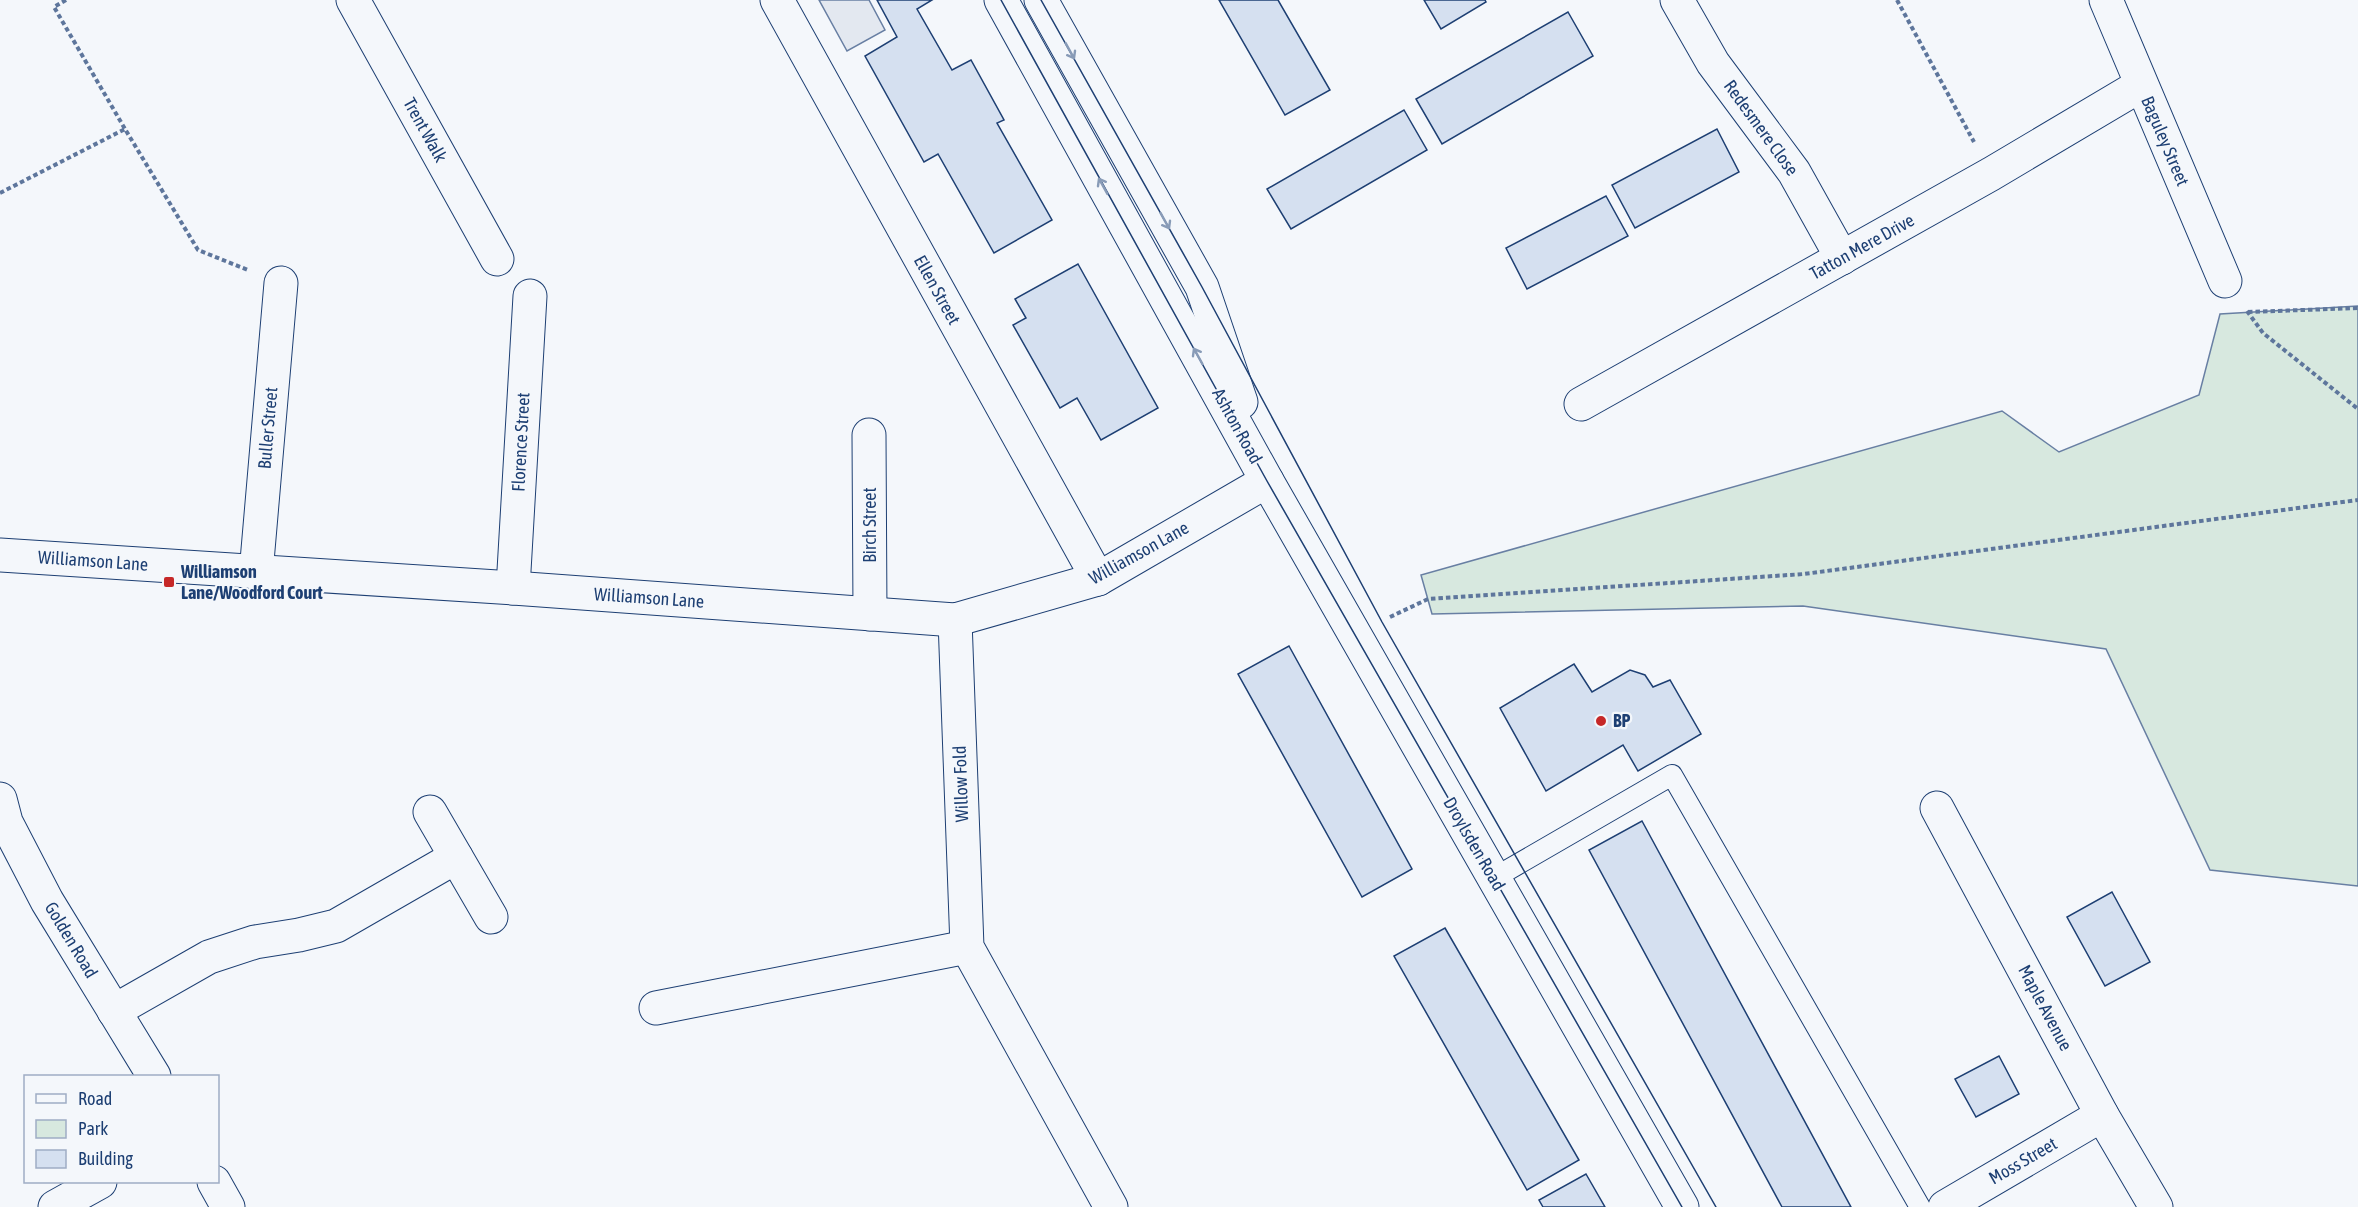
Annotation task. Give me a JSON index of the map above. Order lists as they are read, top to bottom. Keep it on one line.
{"streets":{"street":["Redesmere Close","Trent Walk","Baguley Street","Tatton Mere Drive","Ellen Street","Ashton Road","Buller Street","Florence Street","Birch Street","Williamson Lane","Willow Fold","Droylsden Road","Golden Road","Maple Avenue","Moss Street"]},"crossings":[["Redesmere Close","Tatton Mere Drive"],["Baguley Street","Tatton Mere Drive"],["Ellen Street","Williamson Lane"],["Ashton Road","Williamson Lane"],["Ashton Road","Droylsden Road"],["Buller Street","Williamson Lane"],["Florence Street","Williamson Lane"],["Birch Street","Williamson Lane"],["Williamson Lane","Willow Fold"],["Williamson Lane","Droylsden Road"],["Maple Avenue","Moss Street"]],"places":{"transit":["Williamson Lane/Woodford Court"],"other":["BP"]},"legend":["Road","Park","Building"]}
